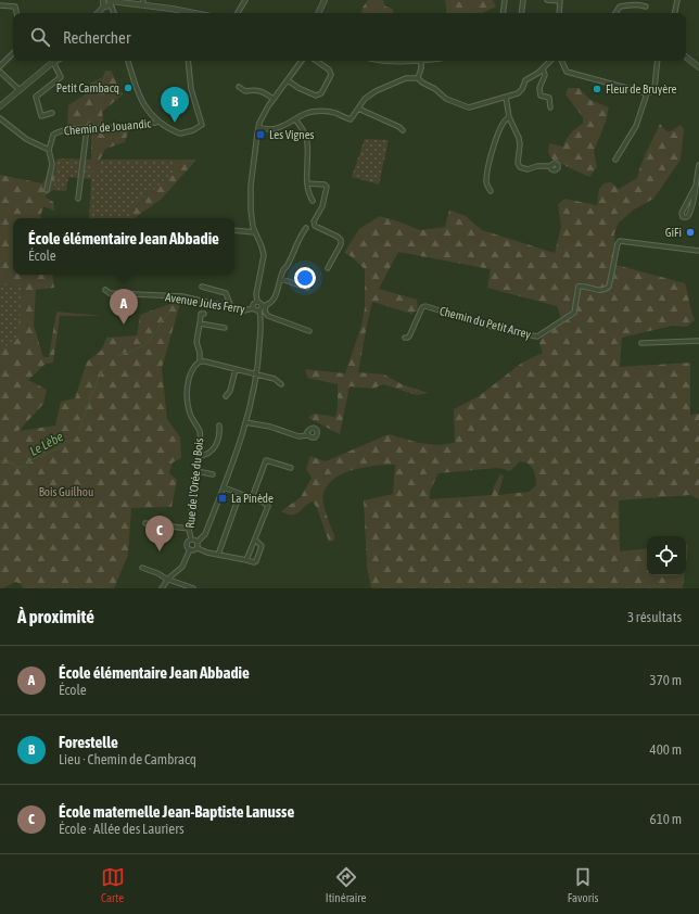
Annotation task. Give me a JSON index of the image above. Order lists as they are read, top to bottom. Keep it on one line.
{"streets":{"street":["Chemin de Jouandic","Avenue Jules Ferry","Chemin du Petit Arrey","Rue de l'Orée du Bois"]},"water":["Le Lèbe"],"parks":["Bois Guilhou"],"places":{"other":["Petit Cambacq","Fleur de Bruyère","GiFi"],"transit":["Les Vignes","La Pinède"]},"page":{"search":"Rechercher","pins":["B","A","C"],"popup":["École élémentaire Jean Abbadie","École"],"heading":["À proximité","3 résultats"],"list":[{"mark":"A","name":"École élémentaire Jean Abbadie","note":"École","value":"370 m"},{"mark":"B","name":"Forestelle","note":"Lieu · Chemin de Cambracq","value":"400 m"},{"mark":"C","name":"École maternelle Jean-Baptiste Lanusse","note":"École · Allée des Lauriers","value":"610 m"}],"nav":["Carte","Itinéraire","Favoris"]}}
